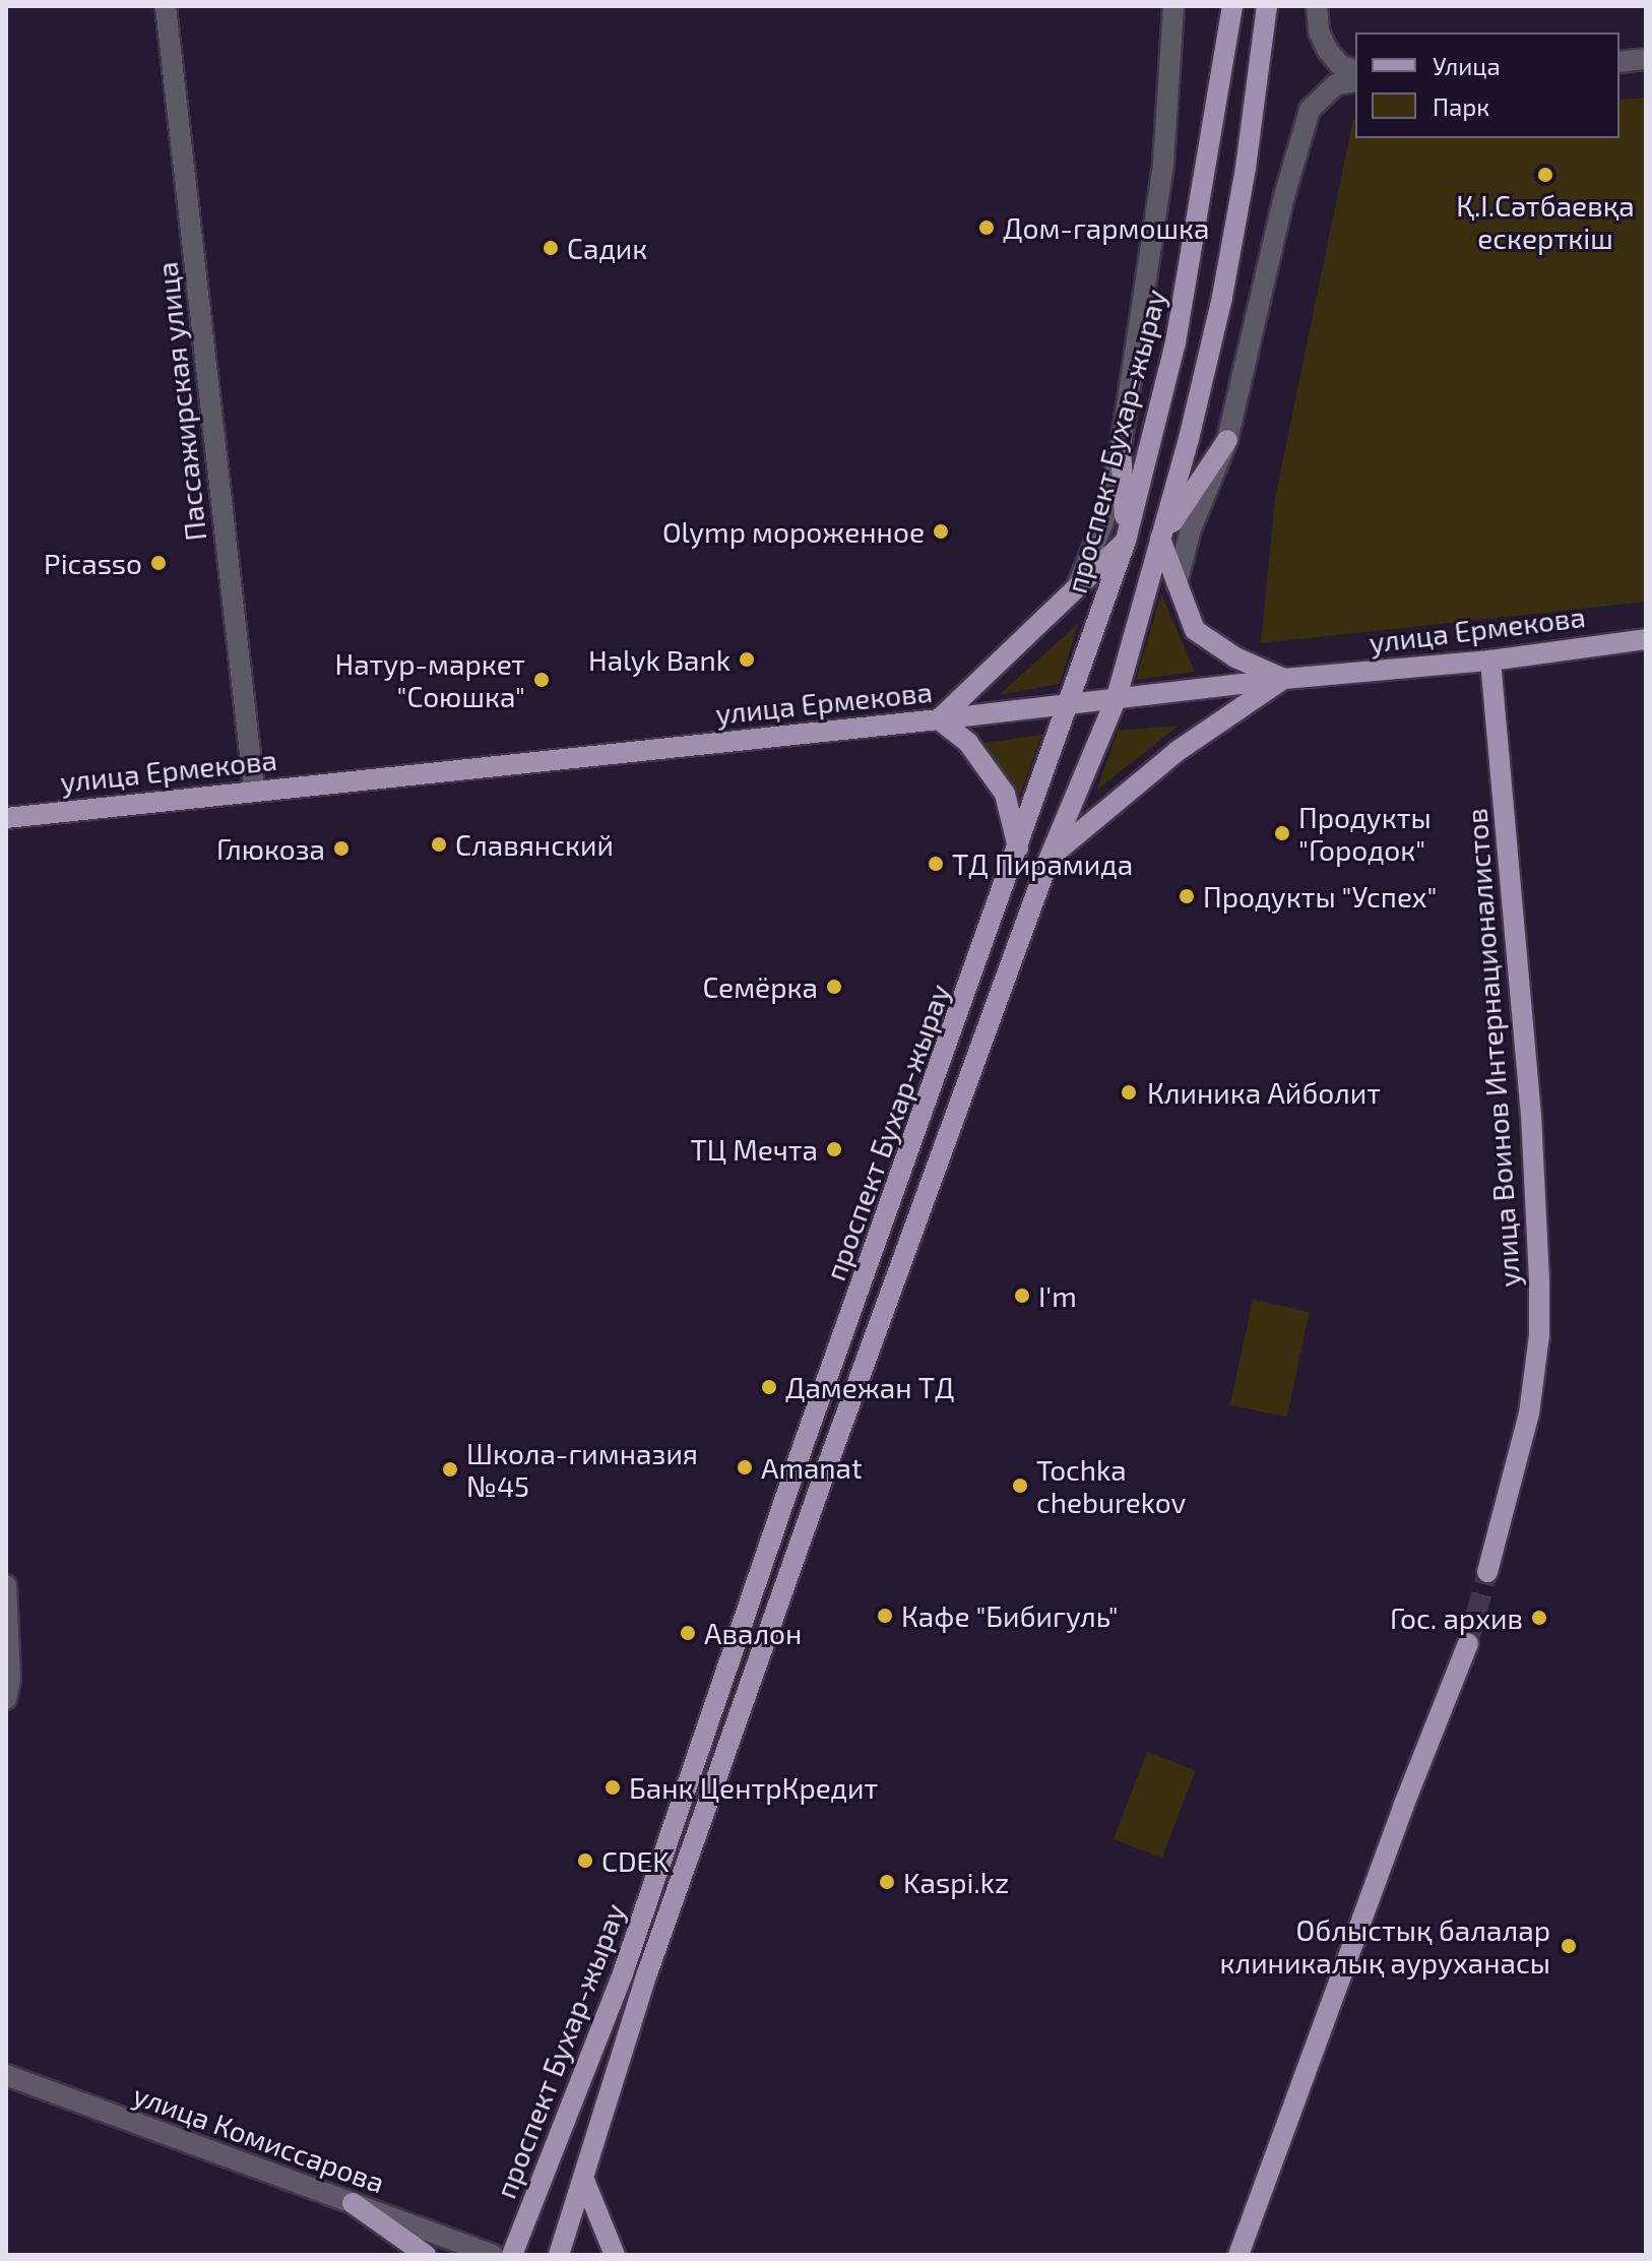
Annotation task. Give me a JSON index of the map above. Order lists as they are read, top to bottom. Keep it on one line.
{"streets":{"main road":["проспект Бухар-жырау","улица Ермекова","улица Воинов Интернационалистов"],"street":["Пассажирская улица","улица Комиссарова"]},"crossings":[["Пассажирская улица","улица Ермекова"],["проспект Бухар-жырау","улица Ермекова"],["улица Ермекова","улица Воинов Интернационалистов"]],"places":["Қ.І.Сәтбаевқа ескерткіш","Дом-гармошка","Садик","Olymp мороженное","Picasso","Halyk Bank","Натур-маркет \"Союшка\"","Продукты \"Городок\"","Славянский","Глюкоза","ТД Пирамида","Продукты \"Успех\"","Семёрка","Клиника Айболит","ТЦ Мечта","I'm","Дамежан ТД","Amanat","Школа-гимназия №45","Tochka cheburekov","Кафе \"Бибигуль\"","Гос. архив","Авалон","Банк ЦентрКредит","CDEK","Kaspi.kz","Облыстық балалар клиникалық ауруханасы"],"legend":["Улица","Парк"]}
